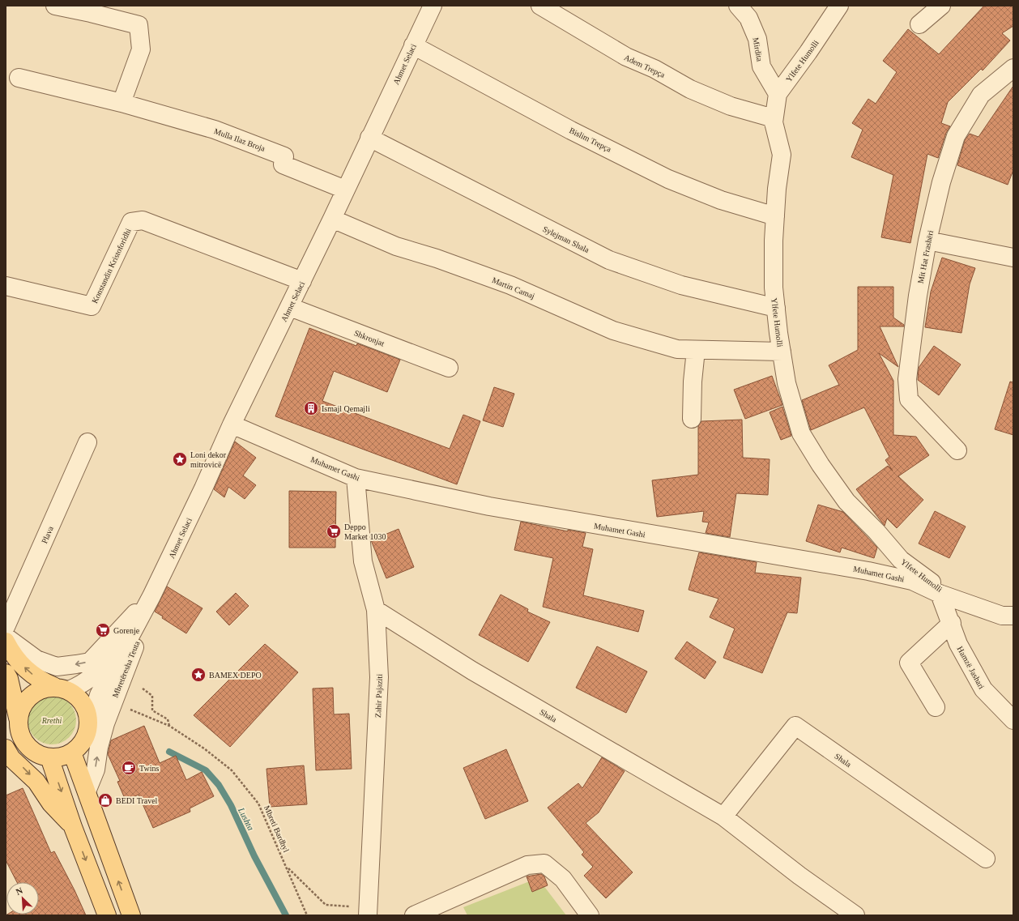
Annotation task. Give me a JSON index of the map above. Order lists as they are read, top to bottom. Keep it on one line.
{"streets":{"street":["Mirdita","Ylfete Humolli","Ahmet Selaci","Adem Trepça","Mulla Ilaz Broja","Bislim Trepça","Sylejman Shala","Mit Hat Frashëri","Konstandin Kristoforidhi","Martin Camaj","Shkronjat","Muhamet Gashi","Plava","Hamzë Jashari","Mbretëresha Teuta","Zahir Pajaziti","Shala"],"path":["Mbreti Bardhyl"]},"crossings":[["Mirdita","Ylfete Humolli"],["Ylfete Humolli","Adem Trepça"],["Ylfete Humolli","Bislim Trepça"],["Ylfete Humolli","Sylejman Shala"],["Ylfete Humolli","Martin Camaj"],["Ylfete Humolli","Muhamet Gashi"],["Ylfete Humolli","Hamzë Jashari"],["Ahmet Selaci","Mulla Ilaz Broja"],["Ahmet Selaci","Bislim Trepça"],["Ahmet Selaci","Sylejman Shala"],["Ahmet Selaci","Konstandin Kristoforidhi"],["Ahmet Selaci","Martin Camaj"],["Ahmet Selaci","Shkronjat"],["Ahmet Selaci","Muhamet Gashi"],["Ahmet Selaci","Mbretëresha Teuta"],["Muhamet Gashi","Hamzë Jashari"],["Muhamet Gashi","Zahir Pajaziti"],["Zahir Pajaziti","Shala"]],"one_way":["Mbretëresha Teuta"],"water":["Lushta"],"parks":["Rrethi"],"places":{"building":["Ismajl Qemajli"],"place":["Loni dekor mitrovicë","BAMEX DEPO"],"supermarket":["Deppo Market 1030","Gorenje"],"cafe":["Twins"],"shop":["BEDI Travel"]},"north":"top left"}
